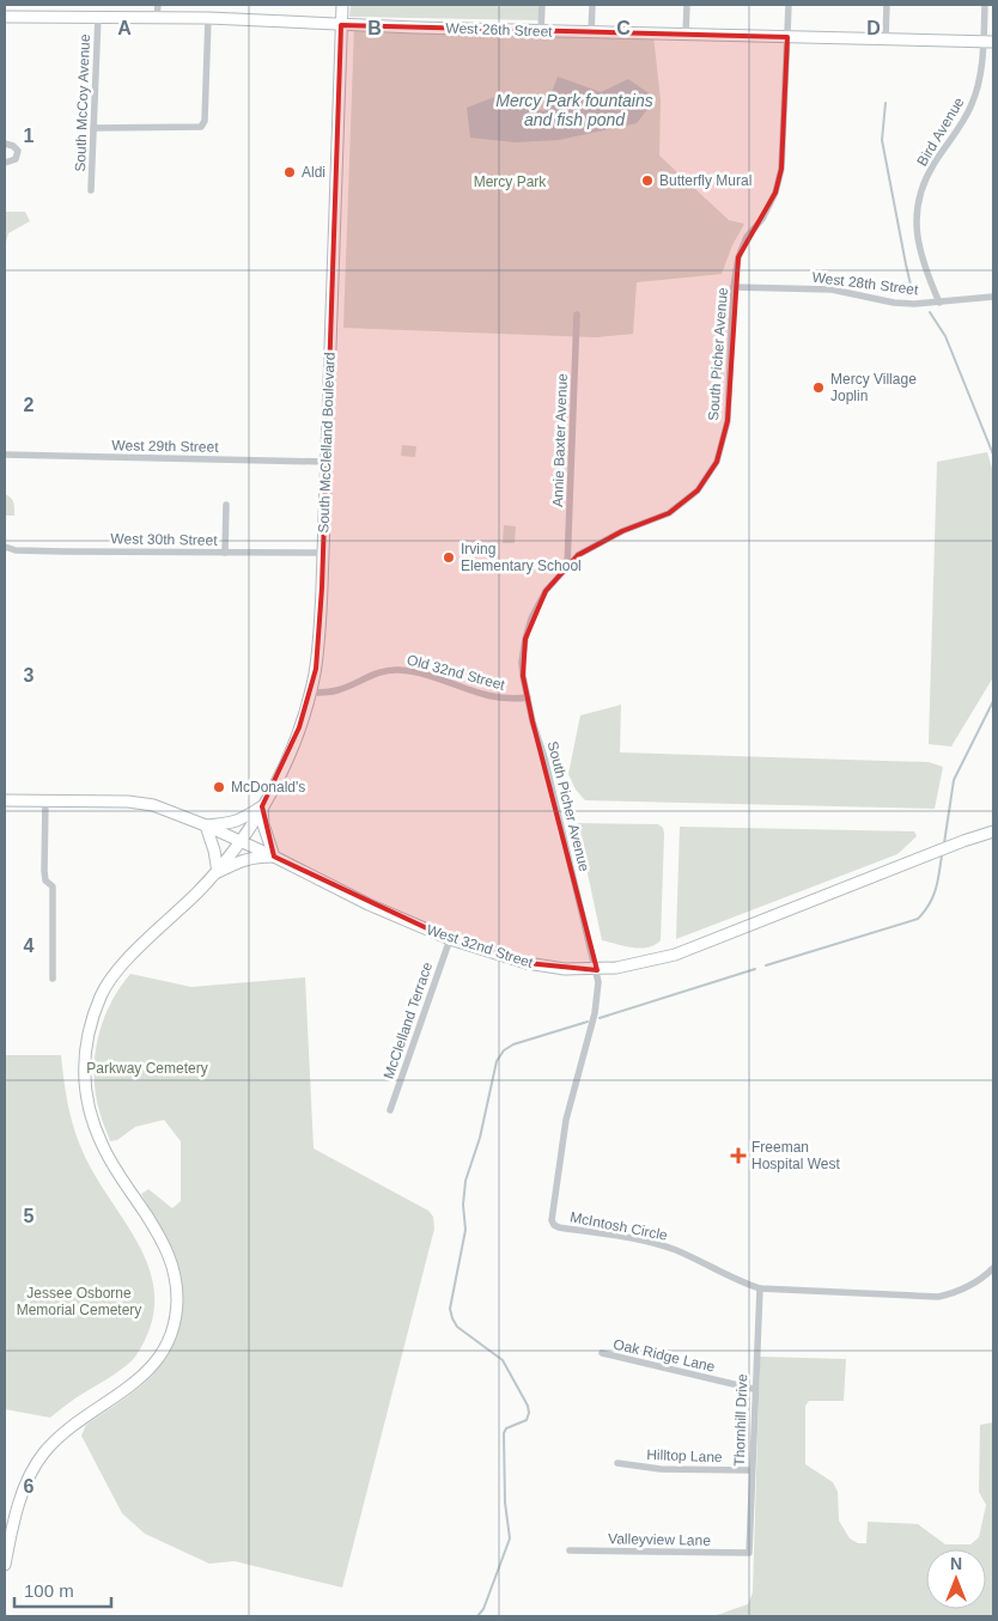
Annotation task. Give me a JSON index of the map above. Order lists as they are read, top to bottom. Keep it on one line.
{"streets":{"main road":["West 26th Street","South McClelland Boulevard","West 32nd Street"],"street":["South McCoy Avenue","Bird Avenue","West 28th Street","South Picher Avenue","Annie Baxter Avenue","West 29th Street","West 30th Street","Old 32nd Street","McClelland Terrace","McIntosh Circle","Oak Ridge Lane","Thornhill Drive","Hilltop Lane","Valleyview Lane"]},"crossings":[["West 26th Street","South McCoy Avenue"],["West 26th Street","Bird Avenue"],["West 26th Street","South Picher Avenue"],["West 26th Street","South McClelland Boulevard"],["Bird Avenue","West 28th Street"],["West 28th Street","South Picher Avenue"],["South Picher Avenue","Annie Baxter Avenue"],["South Picher Avenue","Old 32nd Street"],["South Picher Avenue","West 32nd Street"],["South Picher Avenue","McIntosh Circle"],["South McClelland Boulevard","West 29th Street"],["South McClelland Boulevard","West 30th Street"],["South McClelland Boulevard","Old 32nd Street"],["South McClelland Boulevard","West 32nd Street"],["West 32nd Street","McClelland Terrace"],["West 32nd Street","McIntosh Circle"],["McIntosh Circle","Thornhill Drive"],["Oak Ridge Lane","Thornhill Drive"],["Thornhill Drive","Hilltop Lane"],["Thornhill Drive","Valleyview Lane"]],"water":["Mercy Park fountains and fish pond"],"parks":["Mercy Park","Parkway Cemetery","Jessee Osborne Memorial Cemetery"],"places":{"other":["Aldi","Butterfly Mural","Mercy Village Joplin","Irving Elementary School","McDonald's"],"health":["Freeman Hospital West"]},"scale_bar":"100 m","north":"top","grid":{"columns":["A","B","C","D"],"rows":["1","2","3","4","5","6"]}}
